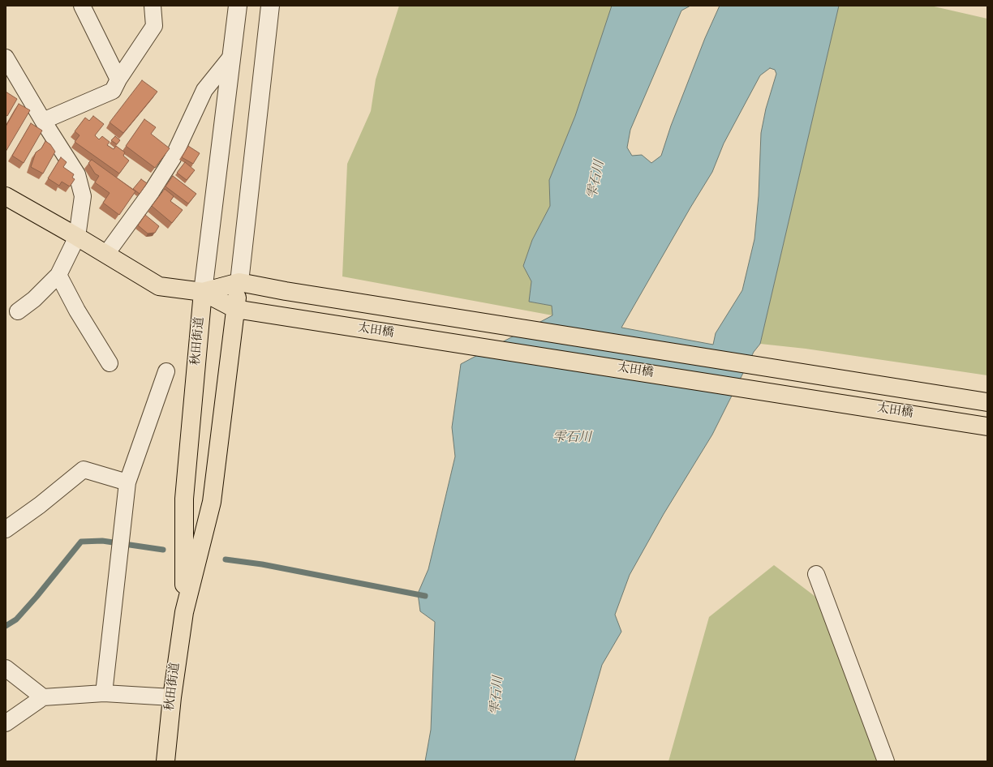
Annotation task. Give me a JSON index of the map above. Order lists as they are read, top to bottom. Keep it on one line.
{"streets":{"main road":["太田橋","秋田街道"]},"crossings":[["太田橋","秋田街道"]],"water":["雫石川"]}
